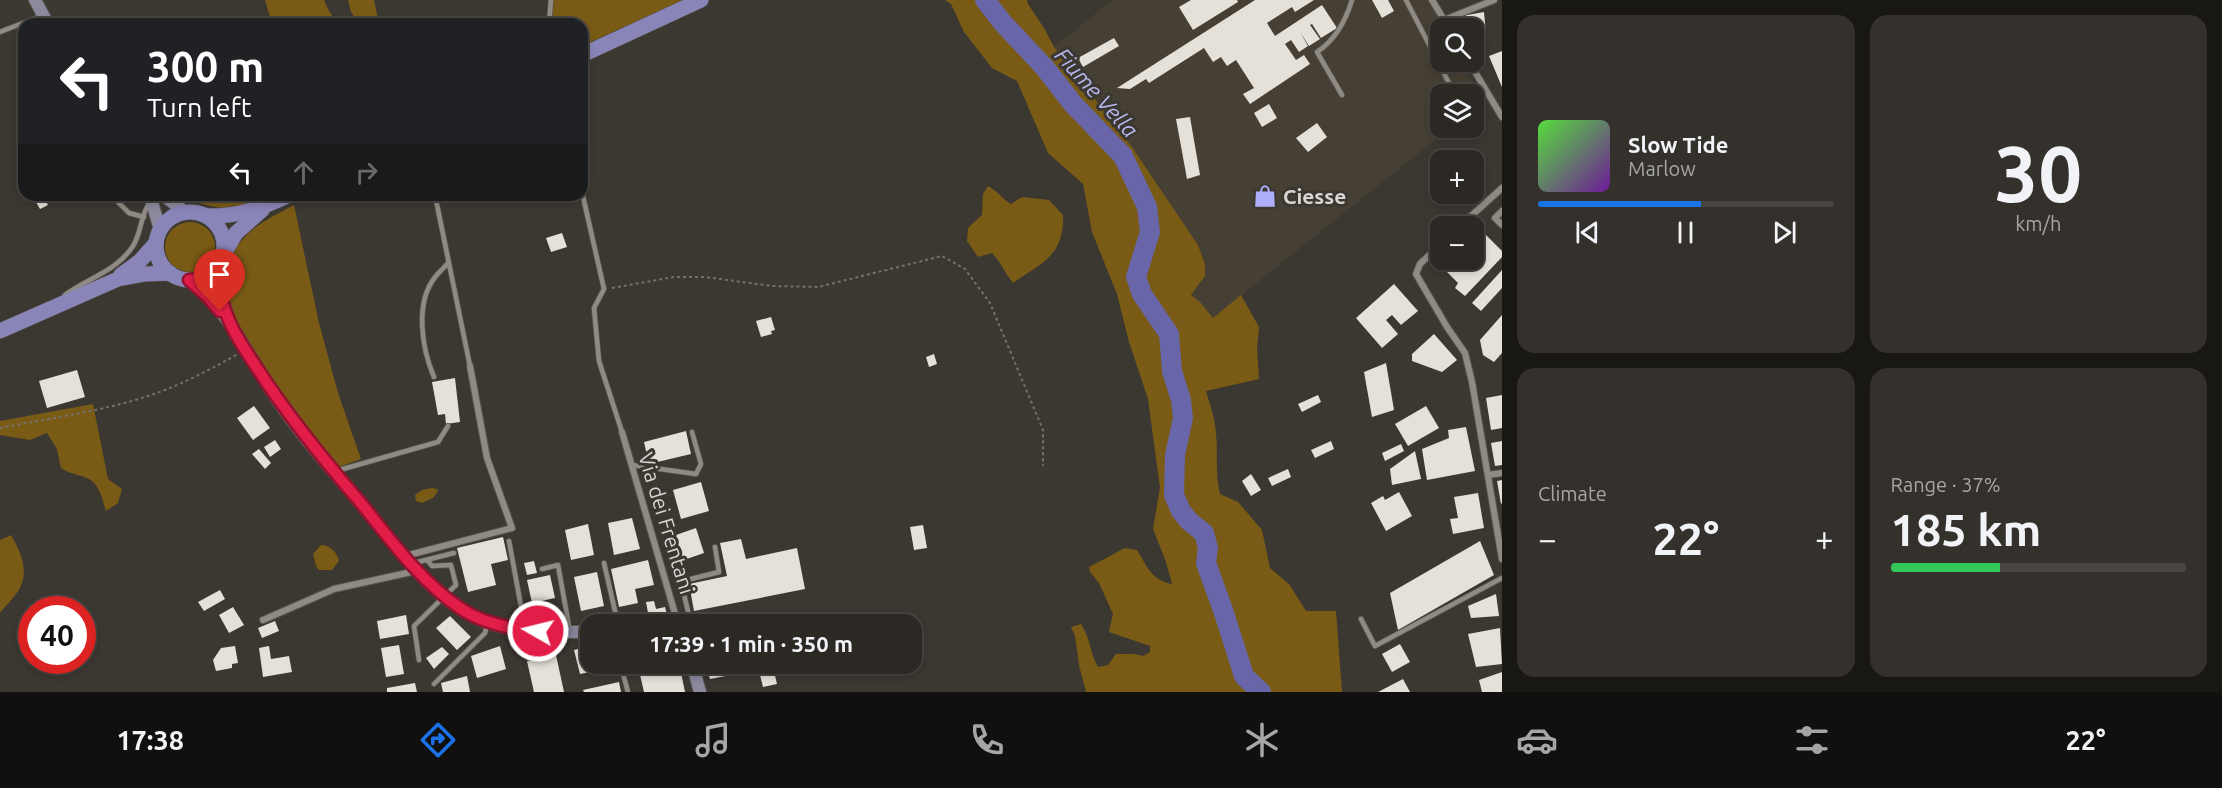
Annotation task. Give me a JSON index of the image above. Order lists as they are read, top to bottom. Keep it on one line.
{"streets":{"street":["Via dei Frentani"]},"water":["Fiume Vella"],"places":{"shop":["Ciesse"]},"page":{"tile":[["30","km/h"],"Climate",["Range · 37%","185 km"]],"map_buttons":["+","−"],"turn":["300 m","Turn left"],"song":["Slow Tide","Marlow"],"heat":["−","22°","+"],"limit":"40","trip":"17:39 · 1 min · 350 m","tabs":["17:38","22°"]}}
